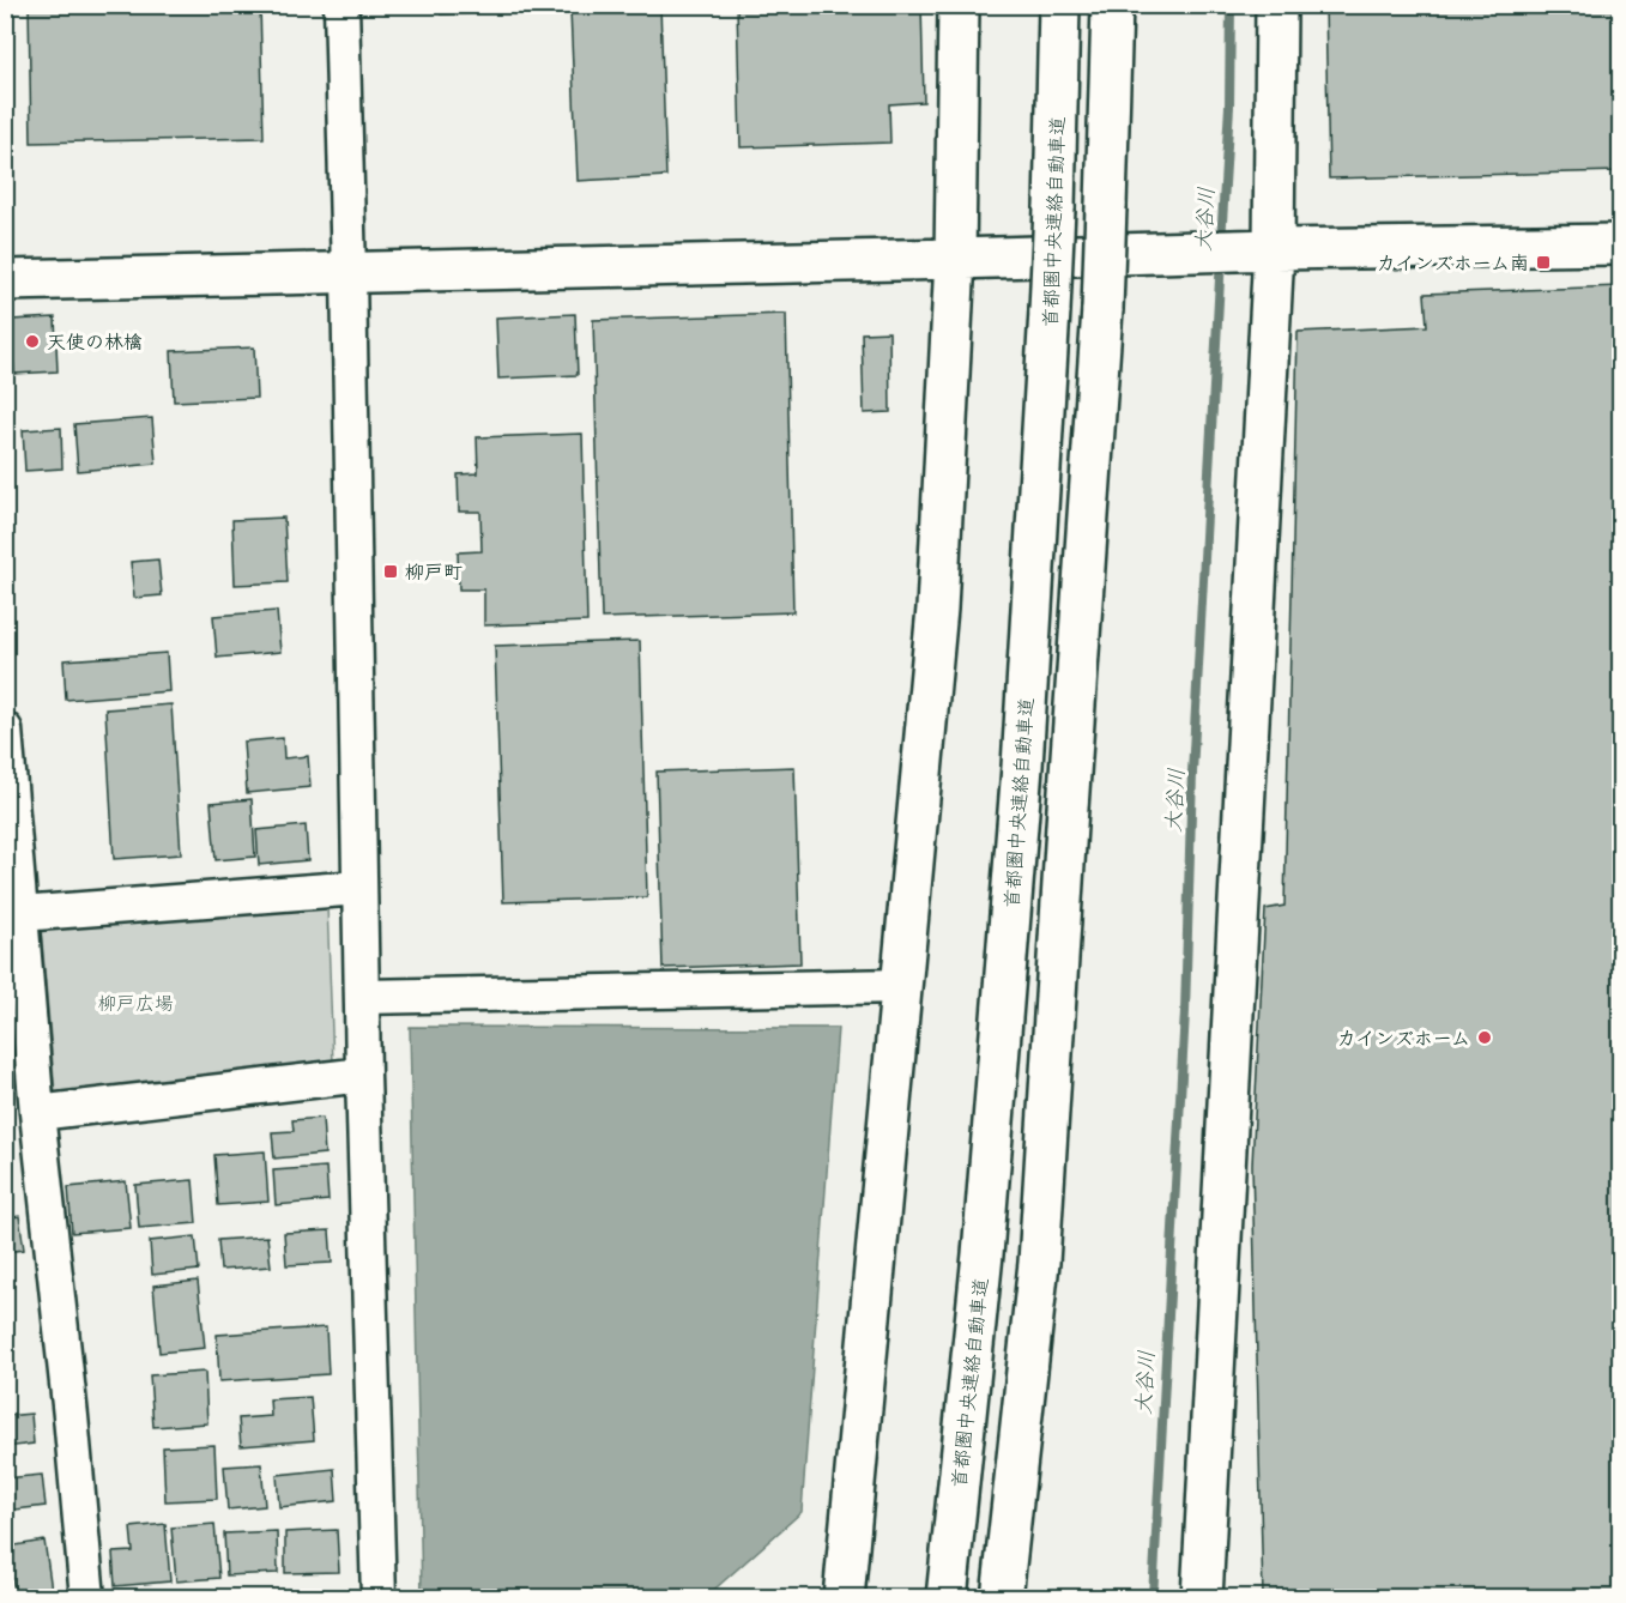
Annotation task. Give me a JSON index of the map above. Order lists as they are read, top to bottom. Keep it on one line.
{"streets":{"main road":["首都圏中央連絡自動車道"]},"water":["大谷川"],"parks":["柳戸広場"],"places":{"transit":["カインズホーム南","柳戸町"],"other":["天使の林檎","カインズホーム"]}}
